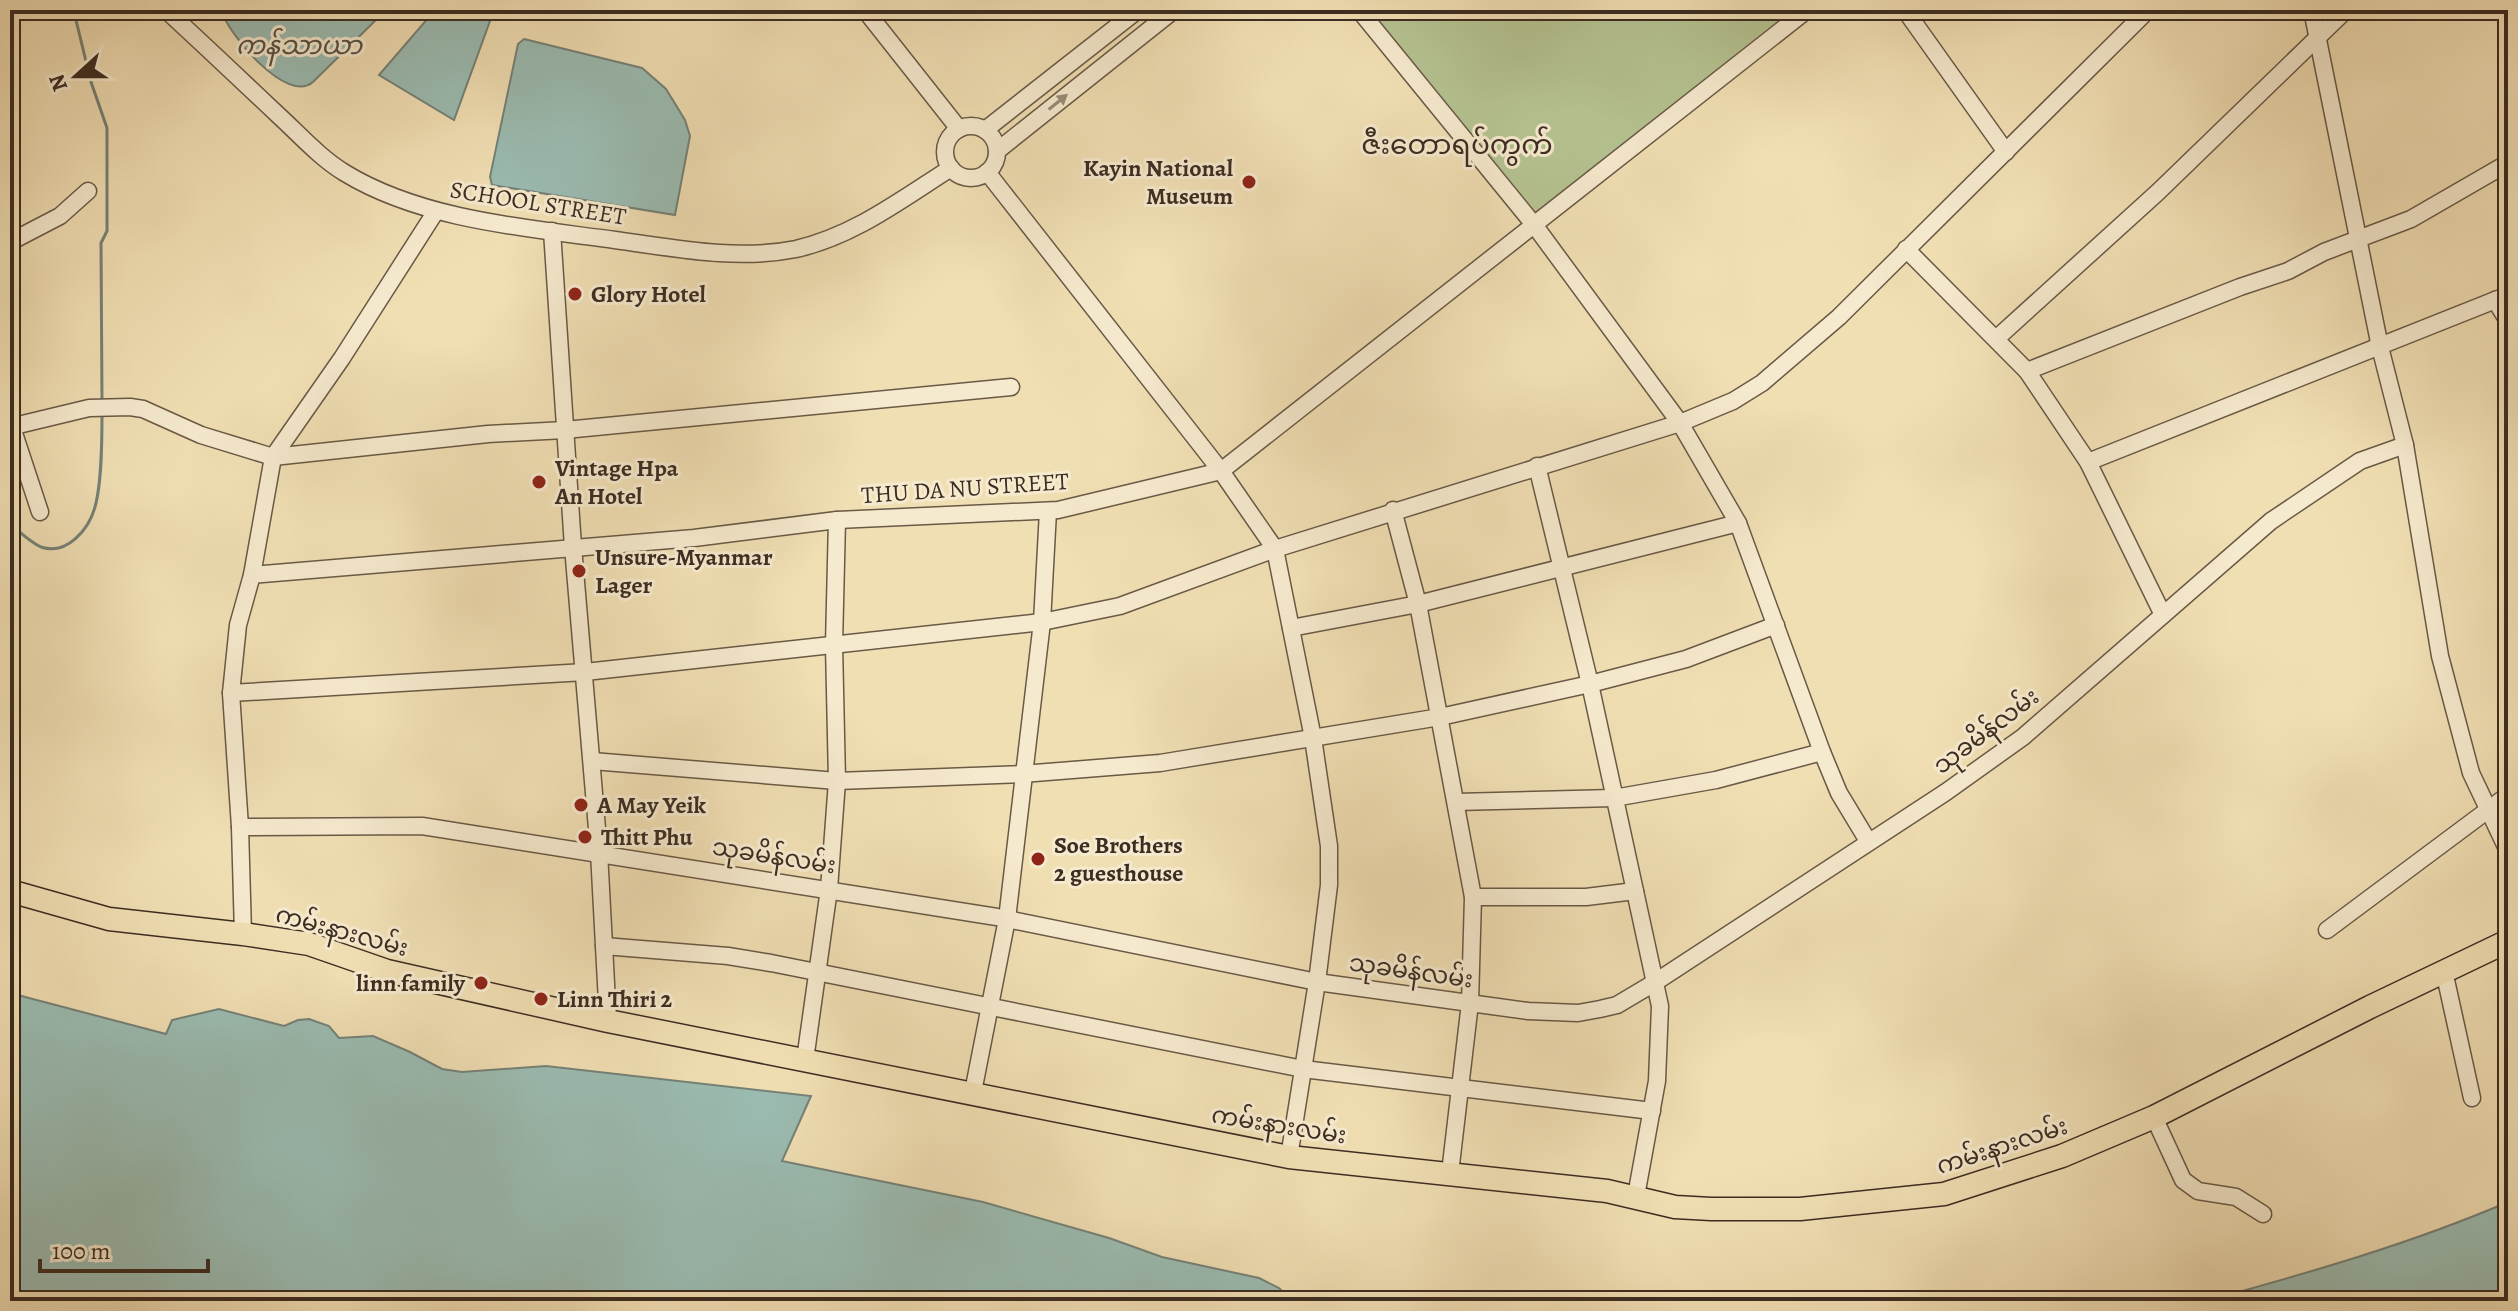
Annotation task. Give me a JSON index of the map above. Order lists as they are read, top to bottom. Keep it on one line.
{"streets":{"main road":["ကမ်းနားလမ်း"],"street":["SCHOOL STREET","THU DA NU STREET","သုခမိန်လမ်း"]},"districts":["ဇီးတောရပ်ကွက်"],"water":["ကန်သာယာ"],"places":["Kayin National Museum","Glory Hotel","Vintage Hpa An Hotel","Unsure-Myanmar Lager","A May Yeik","Thitt Phu","Soe Brothers 2 guesthouse","linn family","Linn Thiri 2"],"scale_bar":"100 m","north":"left"}
